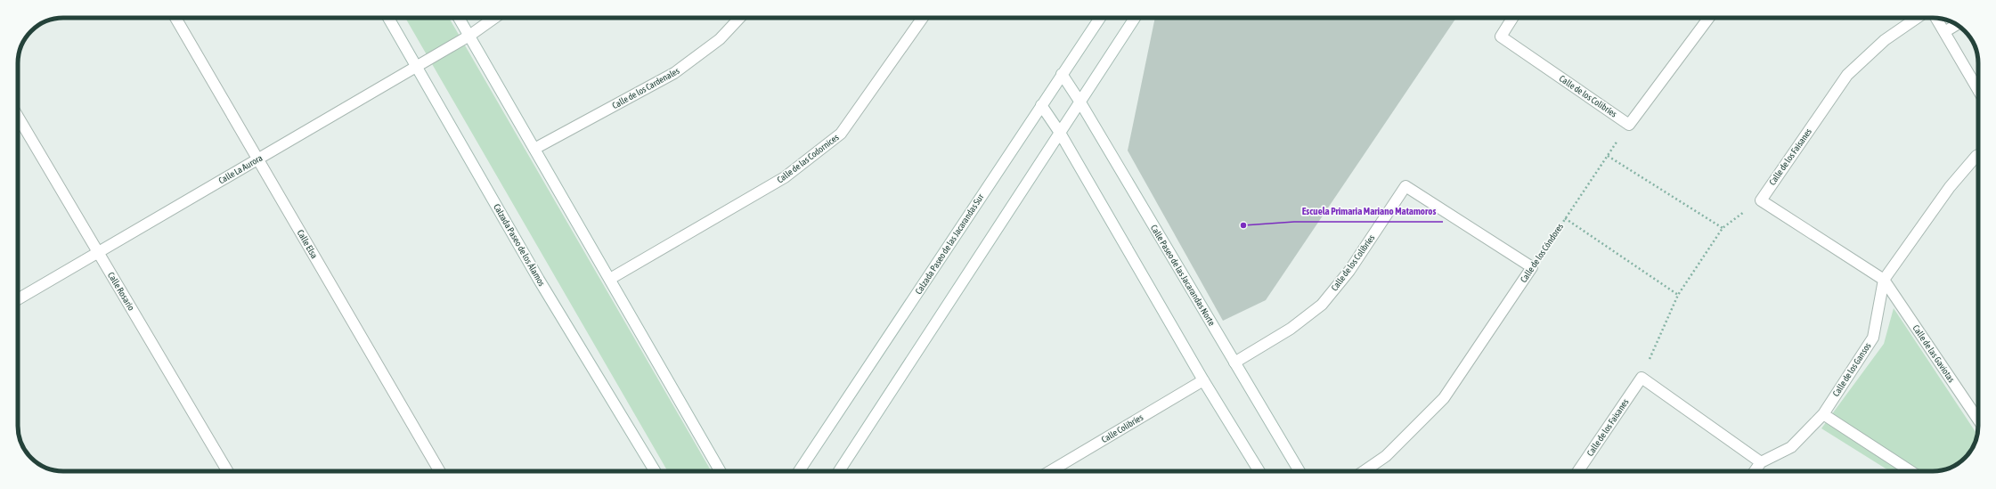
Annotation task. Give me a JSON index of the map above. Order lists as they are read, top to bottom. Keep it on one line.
{"streets":{"street":["Calle de los Cardenales","Calle de los Colibríes","Calle de los Faisanes","Calle de las Codornices","Calle La Aurora","Calle Elsa","Calzada Paseo de las Jacarandas Sur","Calzada Paseo de los Álamos","Calle de los Cóndores","Calle Paseo de las Jacarandas Norte","Calle Rosario","Calle de las Gaviotas","Calle de los Gansos","Calle Colibríes"]},"crossings":[["Calle de los Colibríes","Calle de los Cóndores"],["Calle de los Colibríes","Calle Paseo de las Jacarandas Norte"],["Calle La Aurora","Calle Elsa"],["Calle La Aurora","Calzada Paseo de los Álamos"],["Calle La Aurora","Calle Rosario"],["Calzada Paseo de las Jacarandas Sur","Calle Paseo de las Jacarandas Norte"],["Calle de las Gaviotas","Calle de los Gansos"]],"places":["Escuela Primaria Mariano Matamoros"]}
